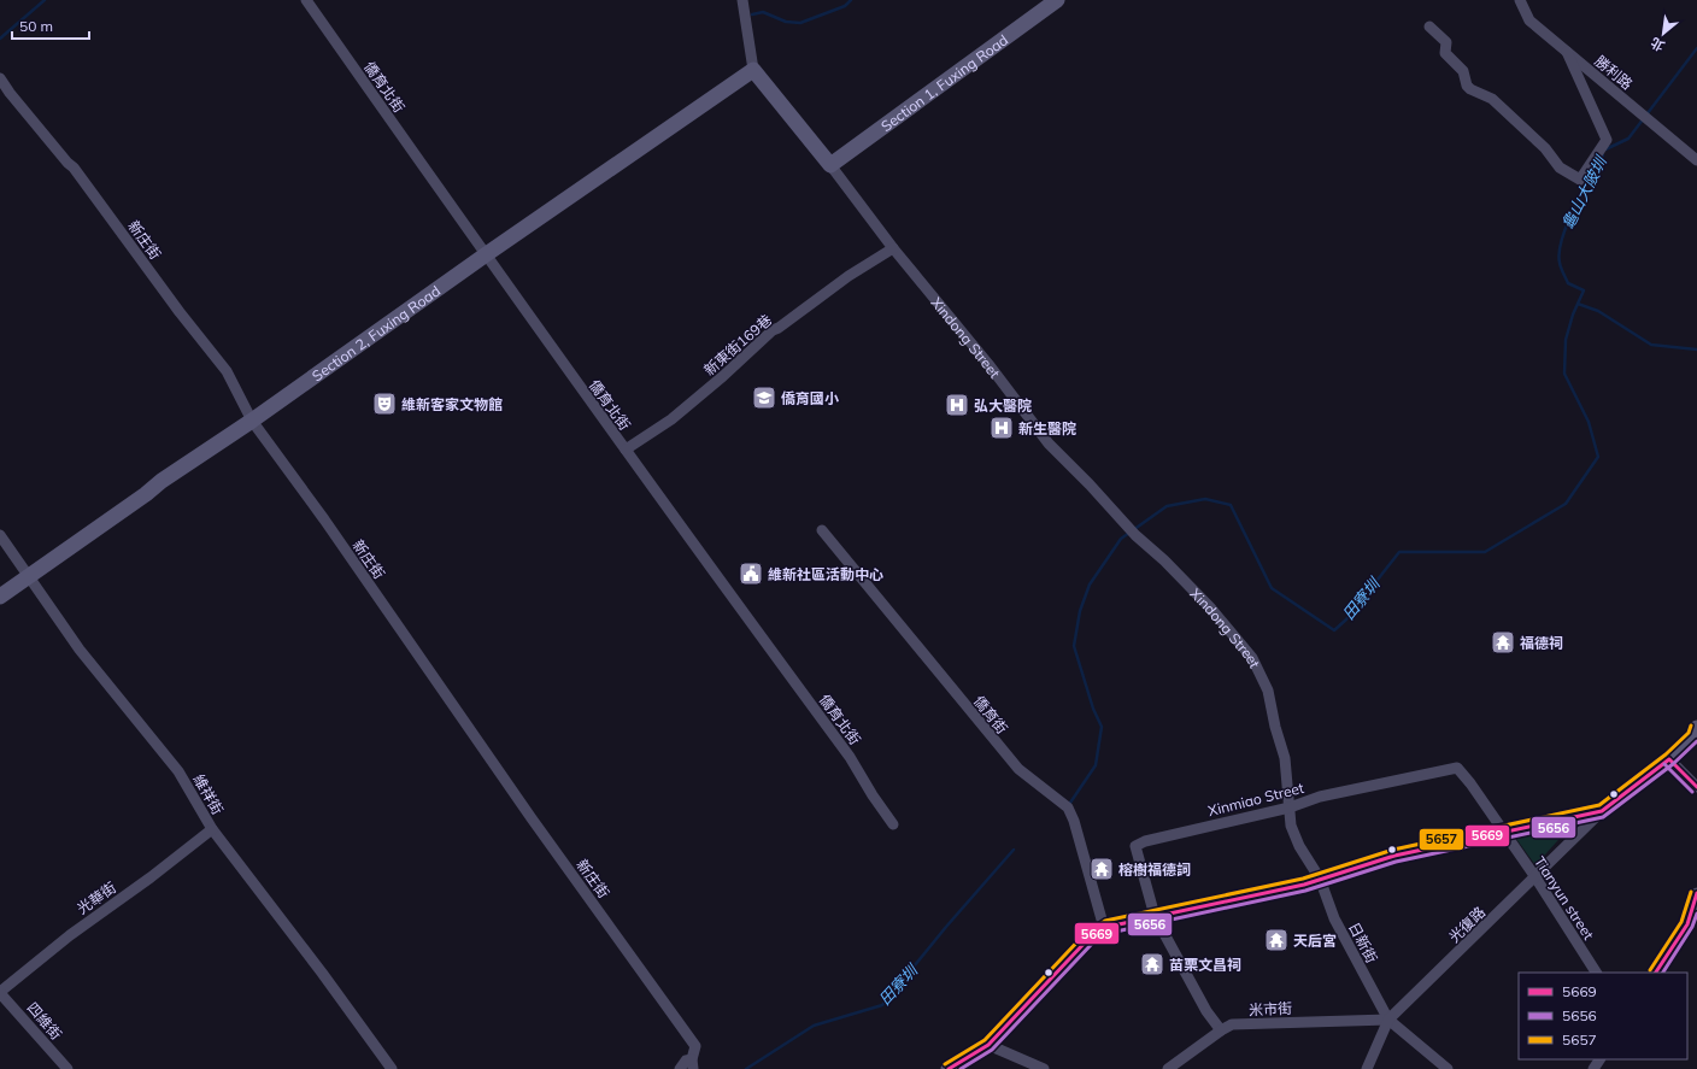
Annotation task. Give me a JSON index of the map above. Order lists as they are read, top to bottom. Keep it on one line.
{"streets":{"street":["勝利路","Section 1, Fuxing Road","僑育北街","新庄街","Section 2, Fuxing Road","Xindong Street","新東街169巷","僑育街","維祥街","Xinmiao Street","光華街","Tianyun street","光復路","日新街","米市街","四維街"]},"crossings":[["Section 1, Fuxing Road","Xindong Street"],["僑育北街","Section 2, Fuxing Road"],["僑育北街","新東街169巷"],["新庄街","Section 2, Fuxing Road"],["Section 2, Fuxing Road","Xindong Street"],["Section 2, Fuxing Road","維祥街"],["Xindong Street","新東街169巷"],["Xindong Street","Xinmiao Street"],["Xindong Street","日新街"],["維祥街","光華街"],["Xinmiao Street","Tianyun street"],["Xinmiao Street","日新街"],["光華街","四維街"],["Tianyun street","光復路"],["光復路","日新街"],["光復路","米市街"],["日新街","米市街"]],"water":["龜山大陂圳","田寮圳"],"places":{"school or university":["僑育國小"],"theatre":["維新客家文物館"],"hospital":["弘大醫院","新生醫院"],"public building":["維新社區活動中心"],"temple":["福德祠","榕樹福德詞","天后宮","苗栗文昌祠"]},"lines":["transit line 5657","transit line 5656","transit line 5669"],"legend":["5669","5656","5657"],"scale_bar":"50 m","north":"bottom left"}
